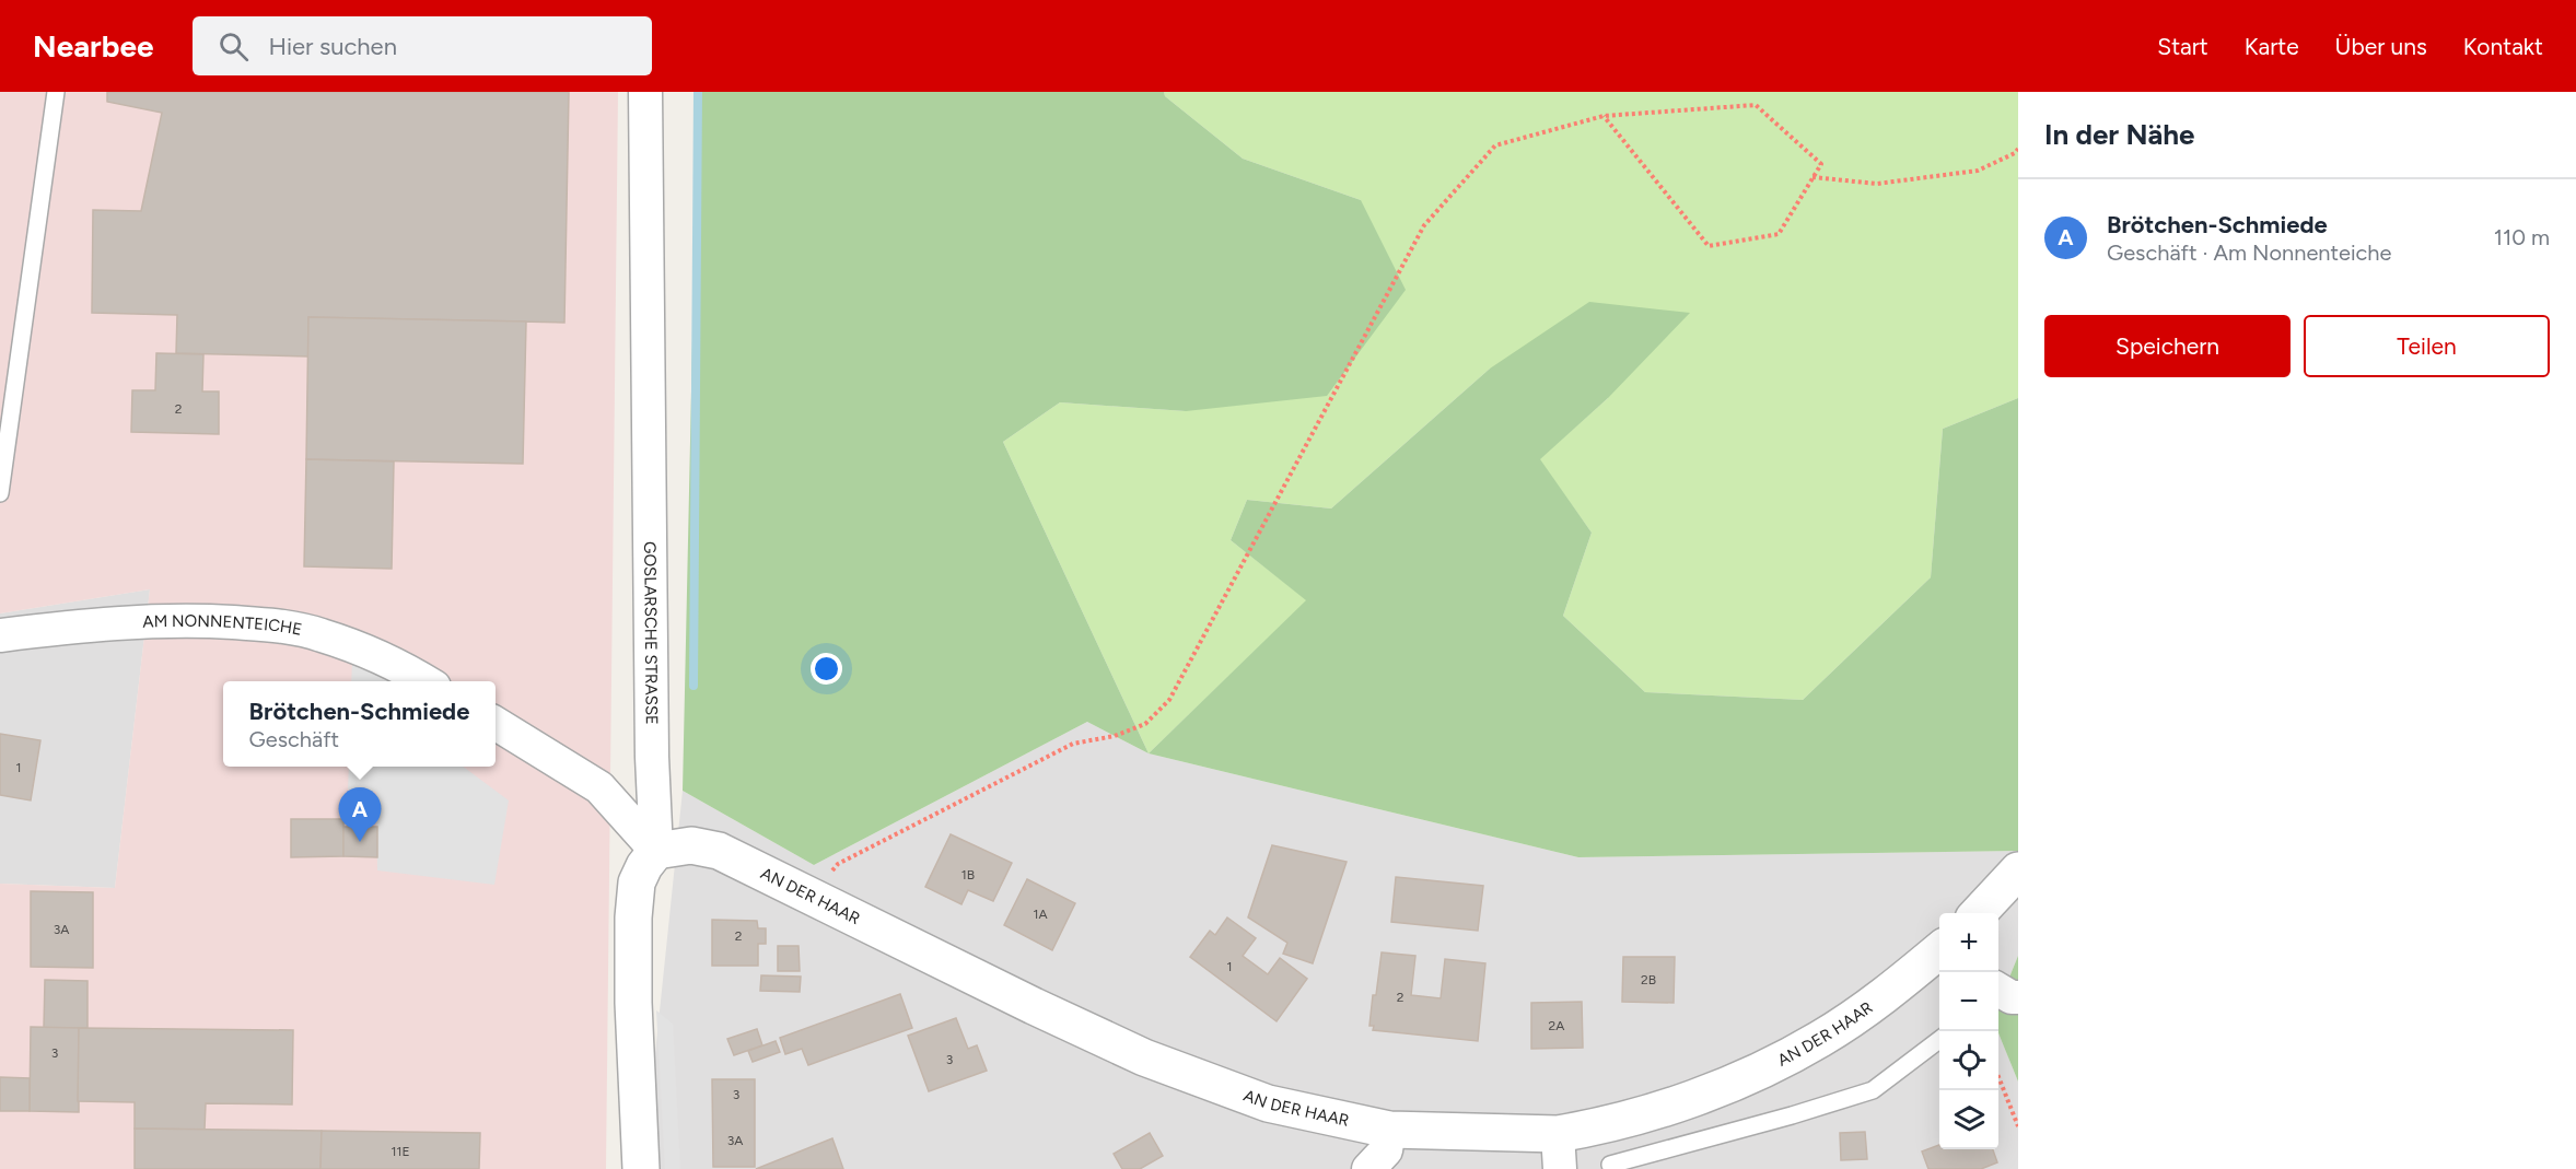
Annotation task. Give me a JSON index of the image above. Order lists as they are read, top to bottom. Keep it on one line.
{"streets":{"street":["AM NONNENTEICHE","GOSLARSCHE STRASSE","AN DER HAAR"]},"crossings":[["GOSLARSCHE STRASSE","AN DER HAAR"]],"house_numbers":["2","1","1B","1A","3A","2","1","2B","2","2A","3","3","3","3A","11E"],"page":{"header":"Nearbee","search":"Hier suchen","nav":["Start","Karte","Über uns","Kontakt"],"heading":"In der Nähe","list":[{"mark":"A","name":"Brötchen-Schmiede","note":"Geschäft · Am Nonnenteiche","value":"110 m"}],"buttons":["Speichern","Teilen"],"popup":["Brötchen-Schmiede","Geschäft"],"pins":"A","map_buttons":["+","−"]}}
